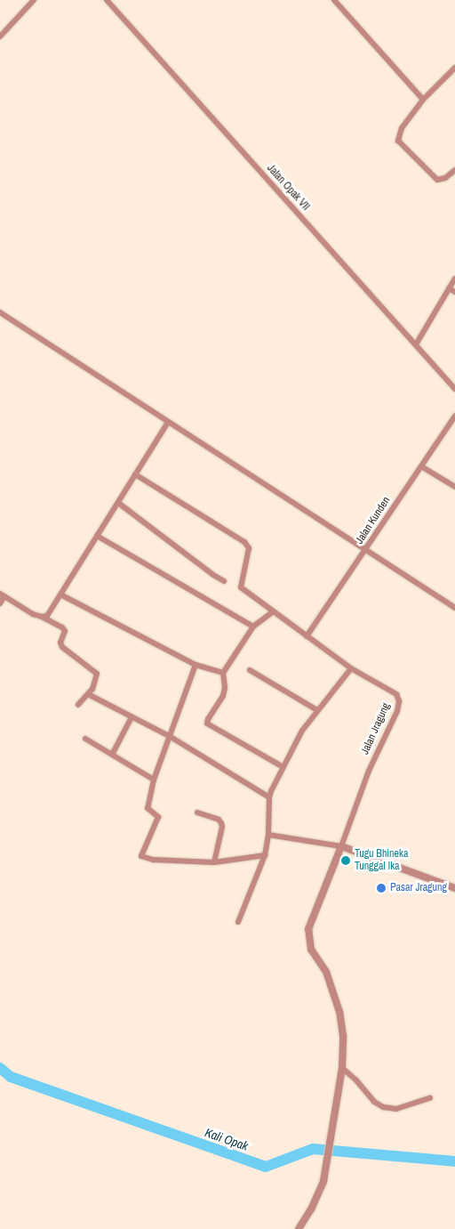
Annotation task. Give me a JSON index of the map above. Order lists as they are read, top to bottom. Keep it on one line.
{"streets":{"street":["Jalan Opak VII","Jalan Kunden","Jalan Jragung"]},"crossings":[["Jalan Kunden","Jalan Jragung"]],"water":["Kali Opak"],"places":["Tugu Bhineka Tunggal Ika","Pasar Jragung"]}
